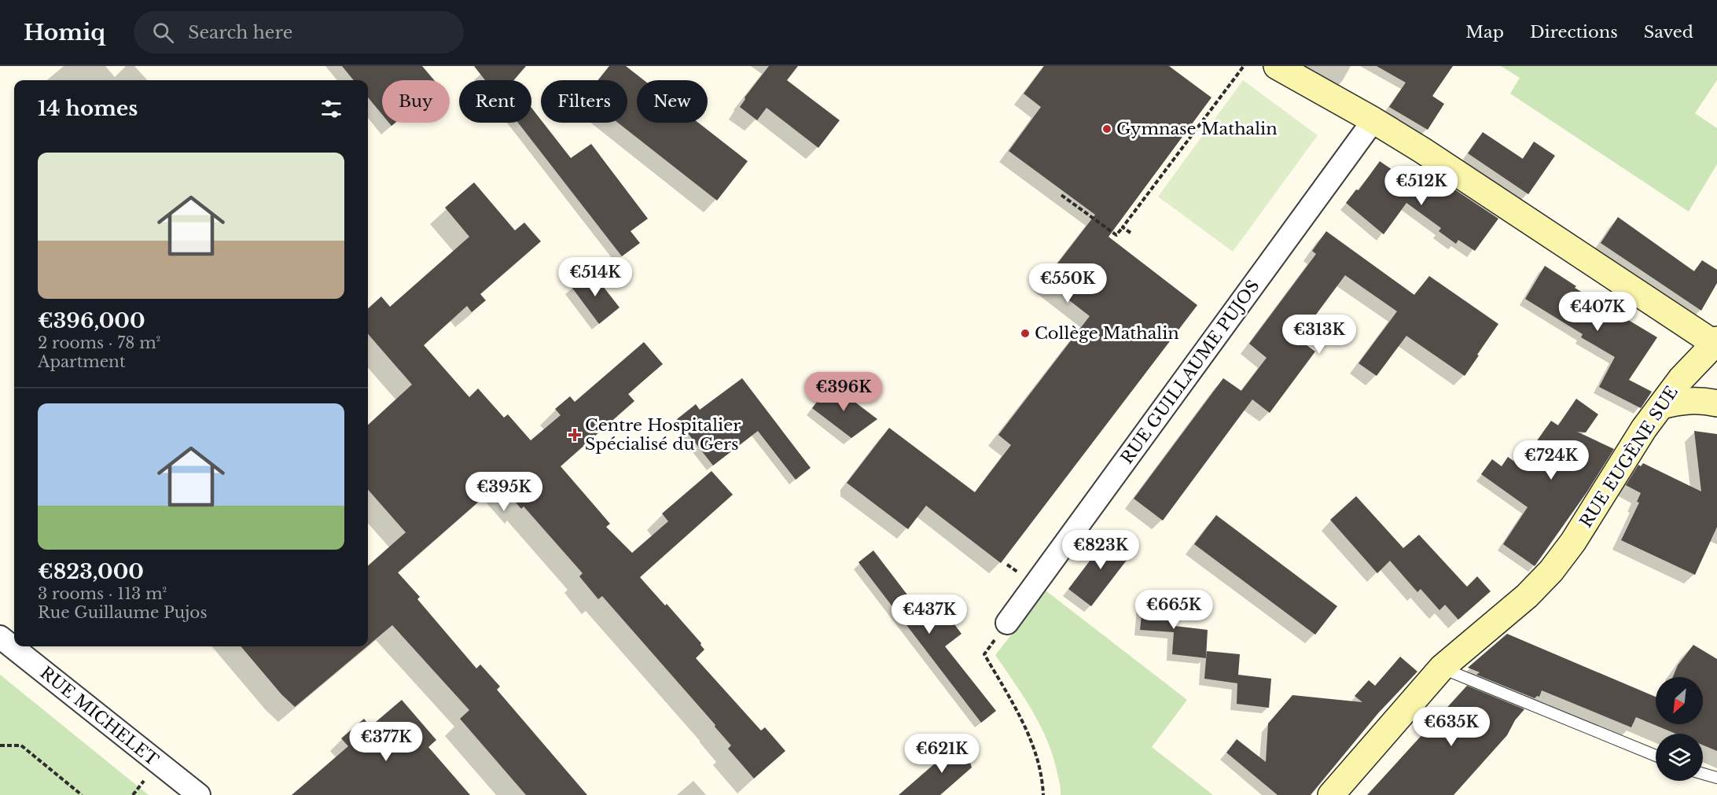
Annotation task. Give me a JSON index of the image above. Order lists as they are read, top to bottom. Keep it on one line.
{"streets":{"main road":["RUE EUGÈNE SUE"],"street":["RUE GUILLAUME PUJOS","RUE MICHELET"]},"places":{"other":["Gymnase Mathalin","Collège Mathalin"],"health":["Centre Hospitalier Spécialisé du Gers"]},"north":"bottom left","page":{"header":"Homiq","search":"Search here","nav":["Map","Directions","Saved"],"chip":["Buy","Rent","Filters","New"],"heading":"14 homes","list":[{"name":"€396,000","note":"2 rooms · 78 m² · Apartment"},{"name":"€823,000","note":"3 rooms · 113 m² · Rue Guillaume Pujos"}],"price":["€512K","€514K","€550K","€407K","€313K","€396K","€724K","€395K","€823K","€665K","€437K","€635K","€377K","€621K"]}}
